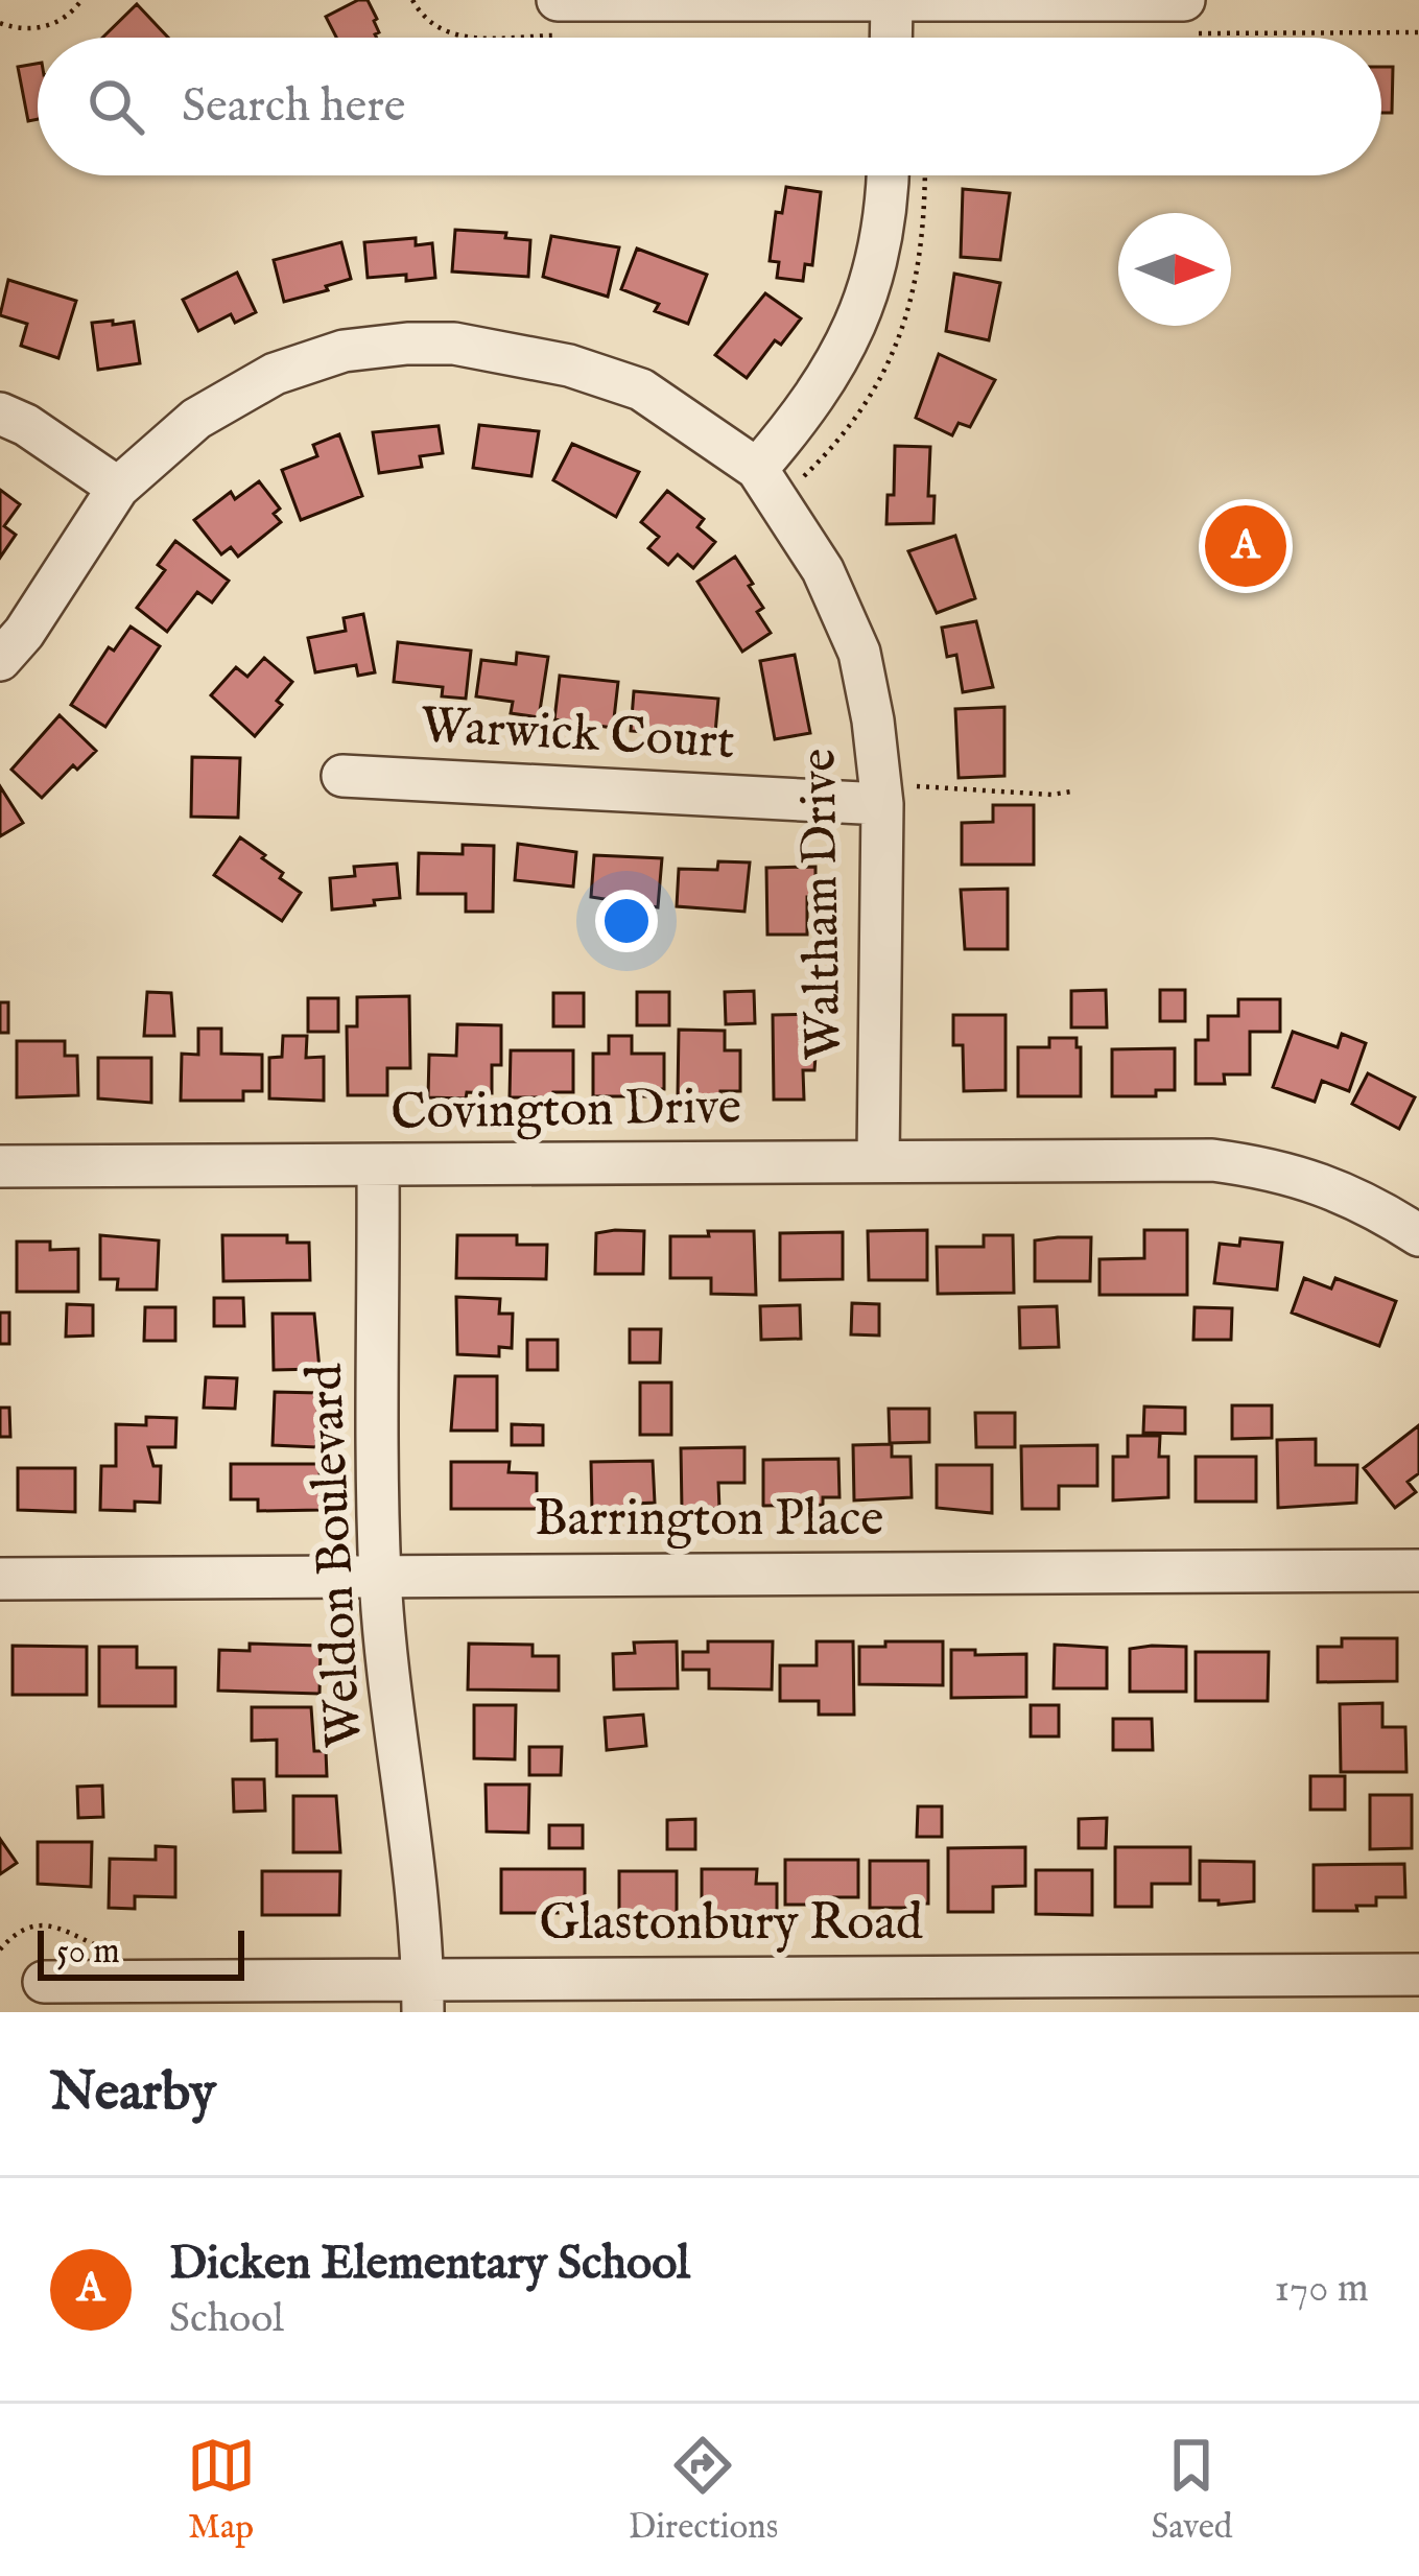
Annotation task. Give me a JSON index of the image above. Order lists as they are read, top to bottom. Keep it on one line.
{"streets":{"street":["Warwick Court","Waltham Drive","Covington Drive","Barrington Place","Weldon Boulevard","Glastonbury Road"]},"crossings":[["Warwick Court","Waltham Drive"],["Waltham Drive","Covington Drive"],["Covington Drive","Weldon Boulevard"],["Barrington Place","Weldon Boulevard"],["Weldon Boulevard","Glastonbury Road"]],"scale_bar":"50 m","north":"right","page":{"search":"Search here","pins":"A","scale":"50 m","heading":"Nearby","list":[{"mark":"A","name":"Dicken Elementary School","note":"School","value":"170 m"}],"nav":["Map","Directions","Saved"]}}
